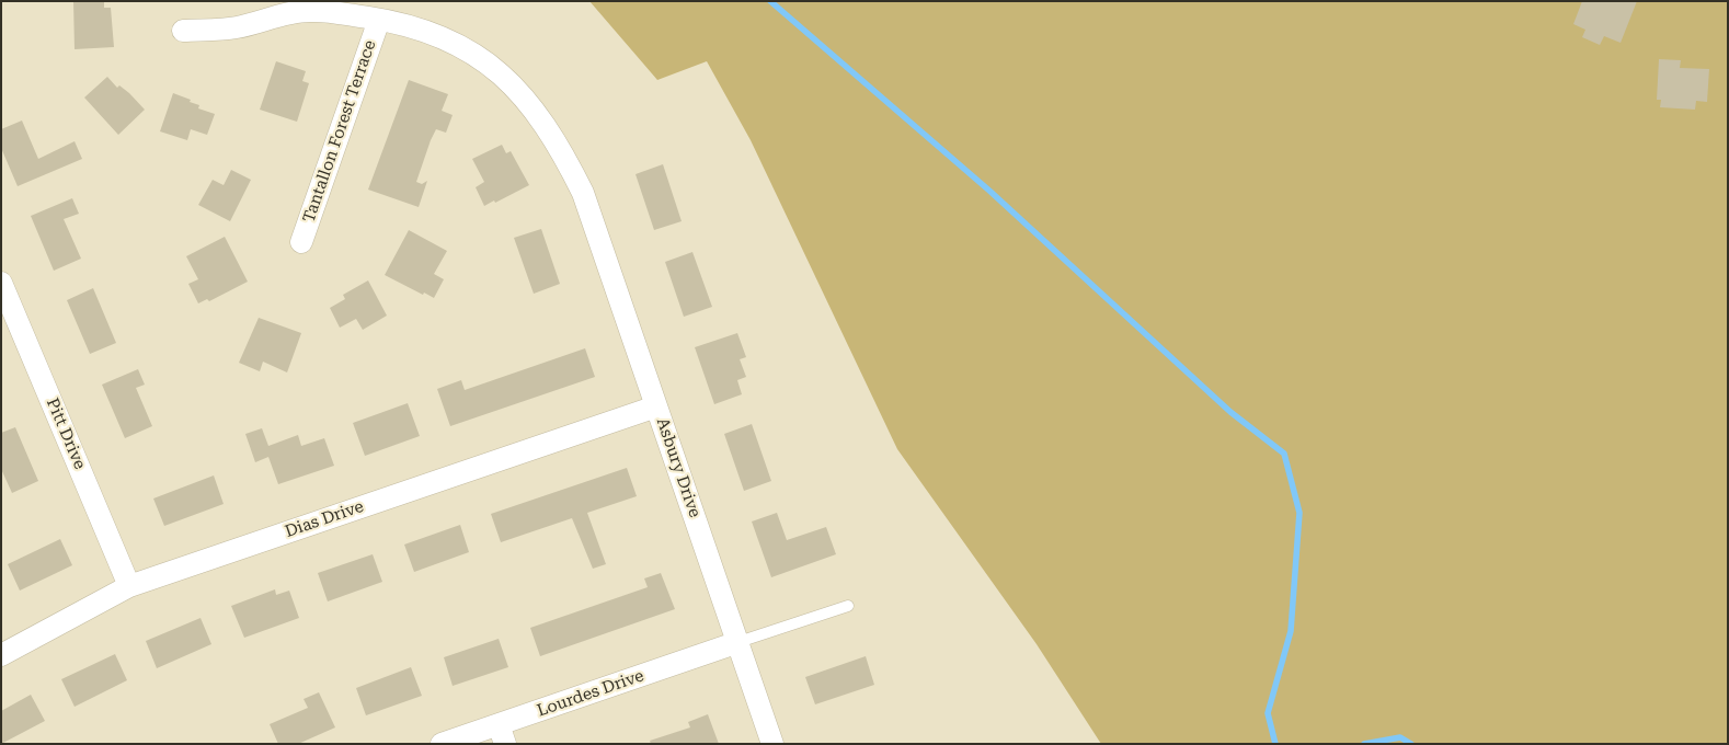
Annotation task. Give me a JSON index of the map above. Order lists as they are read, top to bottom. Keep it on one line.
{"streets":{"street":["Tantallon Forest Terrace","Pitt Drive","Asbury Drive","Dias Drive","Lourdes Drive"]},"crossings":[["Tantallon Forest Terrace","Asbury Drive"],["Pitt Drive","Dias Drive"],["Asbury Drive","Dias Drive"],["Asbury Drive","Lourdes Drive"]]}
